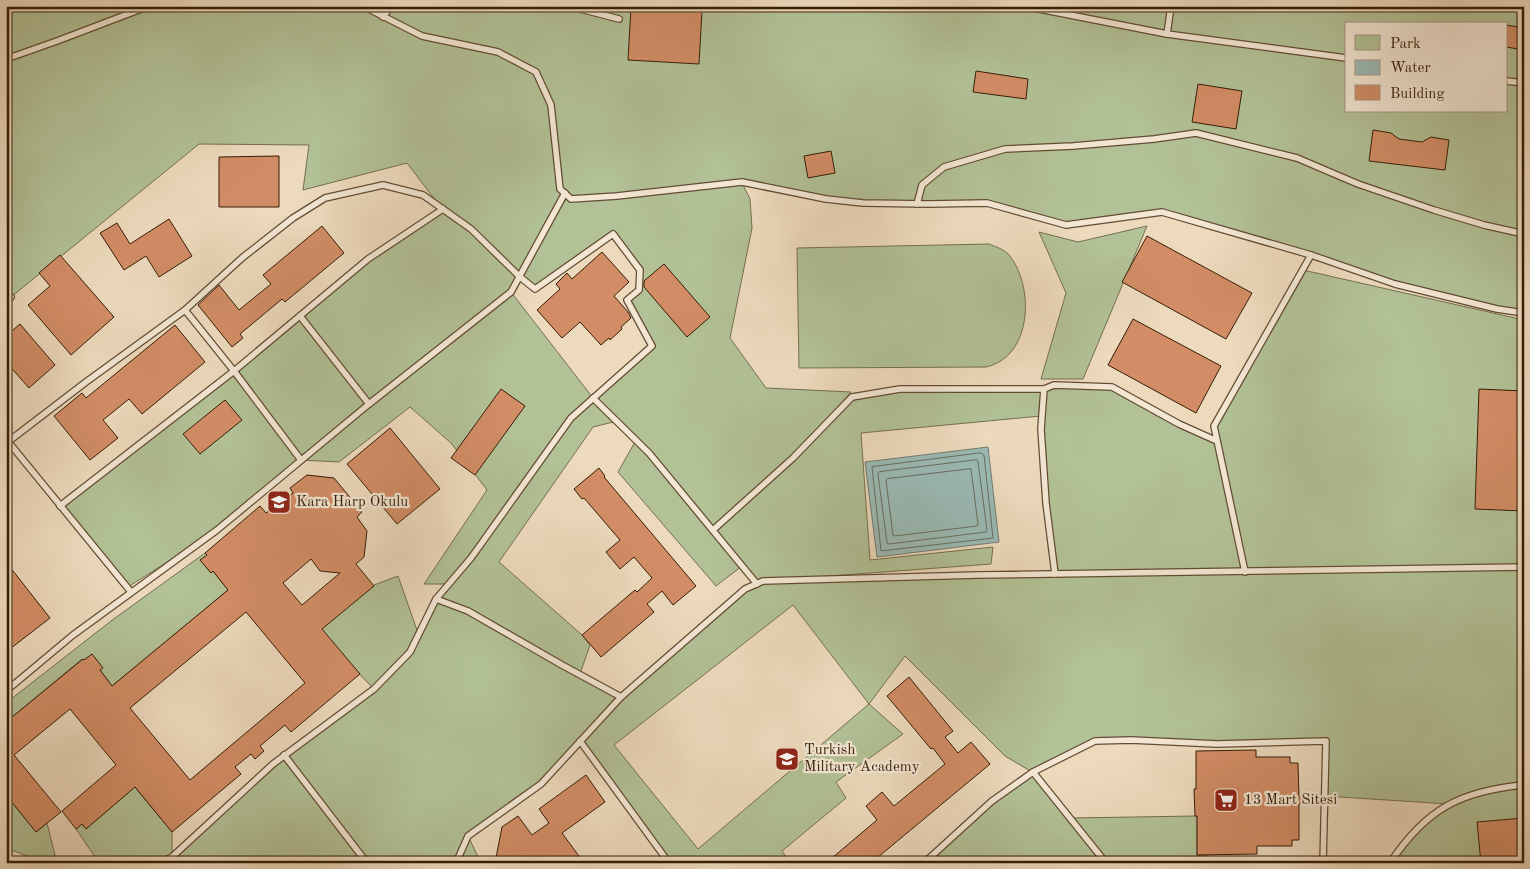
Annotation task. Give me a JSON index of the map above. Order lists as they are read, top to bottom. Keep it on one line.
{"places":{"school or university":["Kara Harp Okulu","Turkish Military Academy"],"supermarket":["13 Mart Sitesi"]},"legend":["Park","Water","Building"]}
